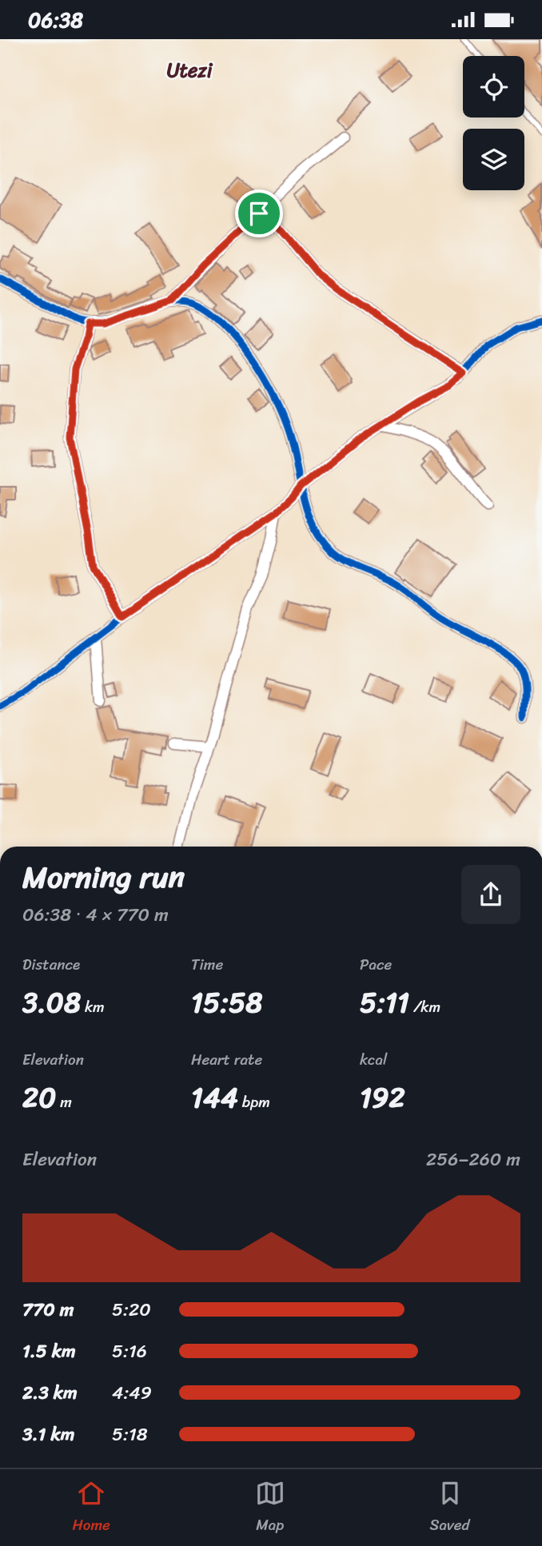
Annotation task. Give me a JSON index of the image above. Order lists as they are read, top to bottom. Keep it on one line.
{"districts":["Utezi"],"page":{"status":"06:38","heading":["Morning run","06:38 · 4 × 770 m"],"stats":[["Distance","3.08 km"],["Time","15:58"],["Pace","5:11 /km"],["Elevation","20 m"],["Heart rate","144 bpm"],["kcal","192"]],"chart":["Elevation","256–260 m"],"list":[{"name":"770 m","note":"5:20"},{"name":"1.5 km","note":"5:16"},{"name":"2.3 km","note":"4:49"},{"name":"3.1 km","note":"5:18"}],"tabs":["Home","Map","Saved"]}}
